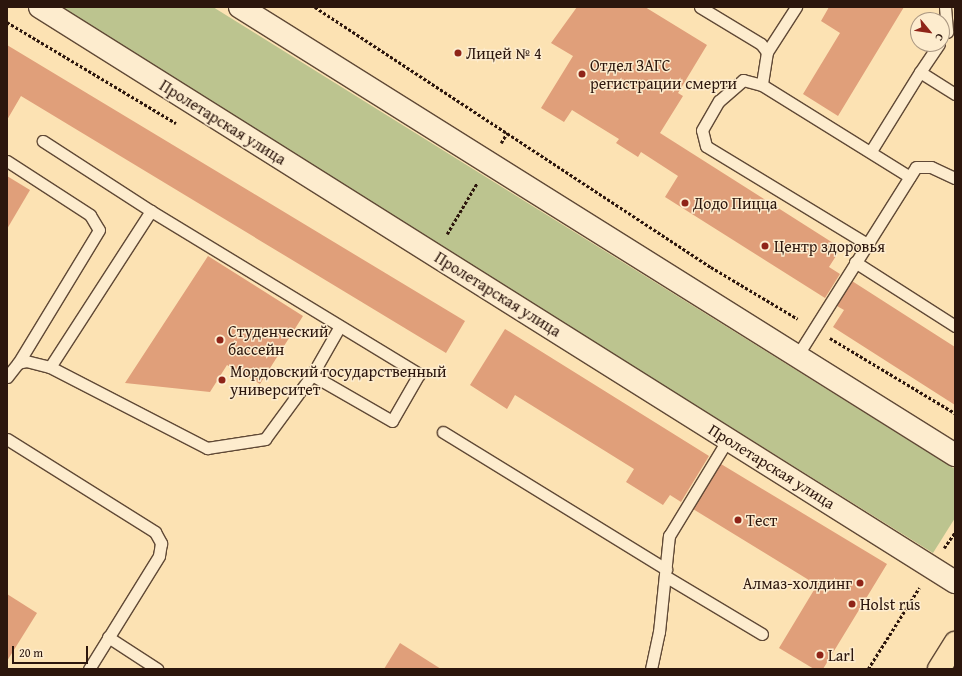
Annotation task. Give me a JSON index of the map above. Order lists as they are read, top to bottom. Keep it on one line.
{"streets":{"street":["Пролетарская улица"]},"places":["Лицей № 4","Отдел ЗАГС регистрации смерти","Додо Пицца","Центр здоровья","Студенческий бассейн","Мордовский государственный университет","Тест","Алмаз-холдинг","Holst rus","Larl"],"scale_bar":"20 m","north":"bottom right"}
